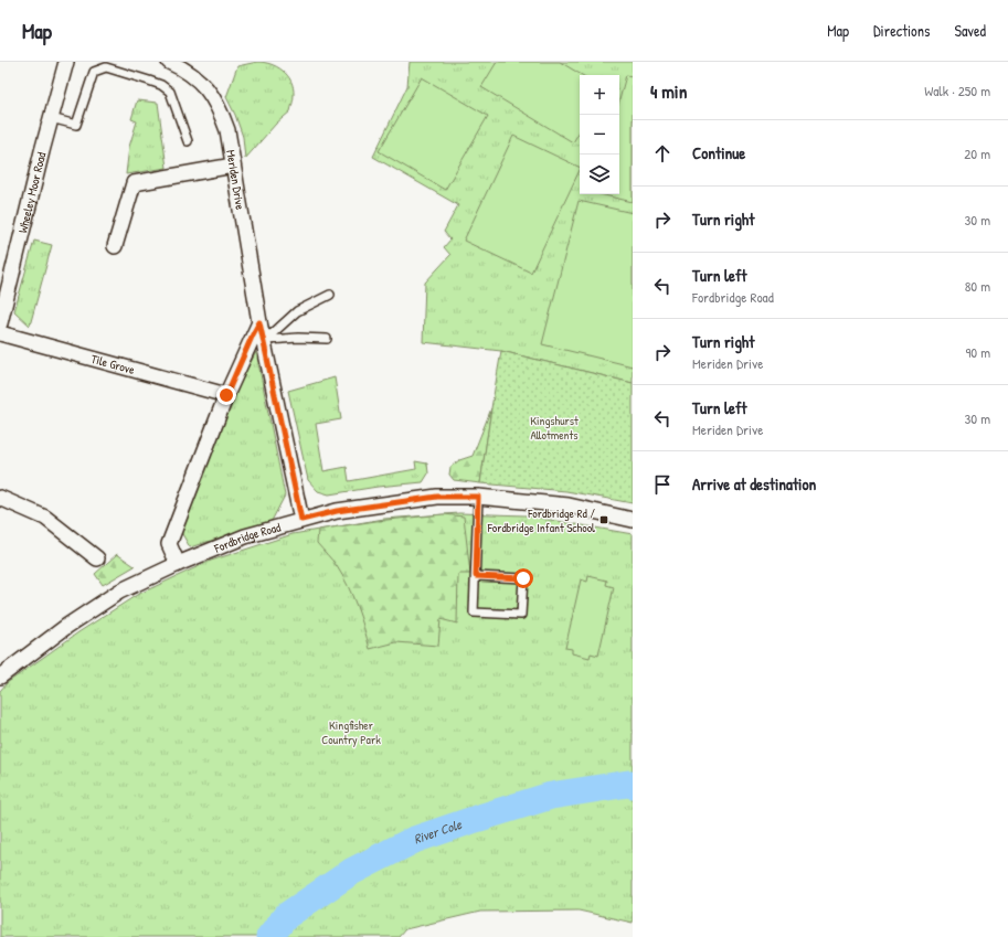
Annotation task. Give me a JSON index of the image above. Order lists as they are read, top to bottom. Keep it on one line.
{"streets":{"street":["Meriden Drive","Wheeley Moor Road","Tile Grove","Fordbridge Road"]},"crossings":[["Meriden Drive","Fordbridge Road"]],"water":["River Cole"],"parks":["Kingshurst Allotments","Kingfisher Country Park"],"places":{"transit":["Fordbridge Rd / Fordbridge Infant School"]},"page":{"header":"Map","nav":["Map","Directions","Saved"],"heading":["4 min","Walk · 250 m"],"map_buttons":["+","−"],"list":[["Continue","20 m"],["Turn right","30 m"],["Turn left","Fordbridge Road","80 m"],["Turn right","Meriden Drive","90 m"],["Turn left","Meriden Drive","30 m"],"Arrive at destination"]}}
